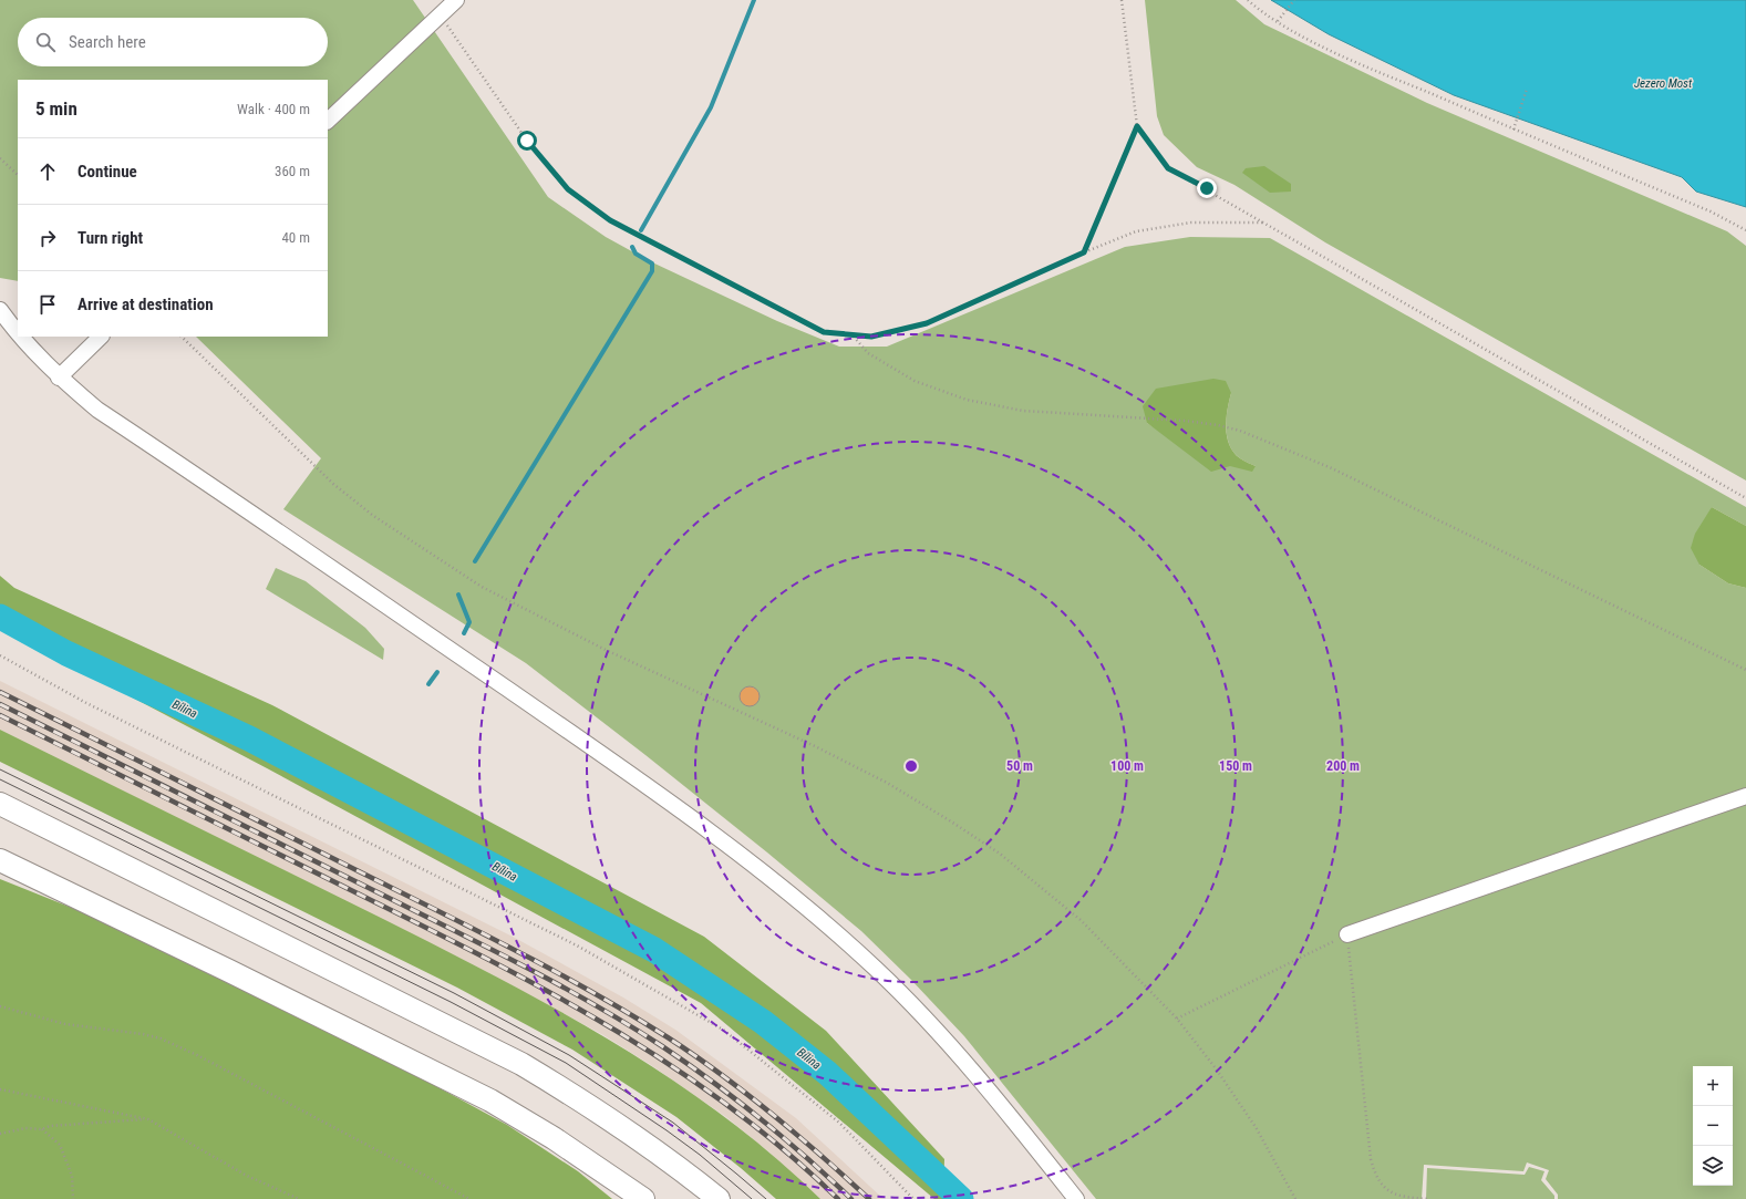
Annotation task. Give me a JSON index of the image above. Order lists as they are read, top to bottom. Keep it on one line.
{"water":["Jezero Most","Bílina"],"page":{"search":"Search here","heading":["5 min","Walk · 400 m"],"list":[["Continue","360 m"],["Turn right","40 m"],"Arrive at destination"],"map_buttons":["+","−"]},"rings":["50 m","100 m","150 m","200 m"]}
